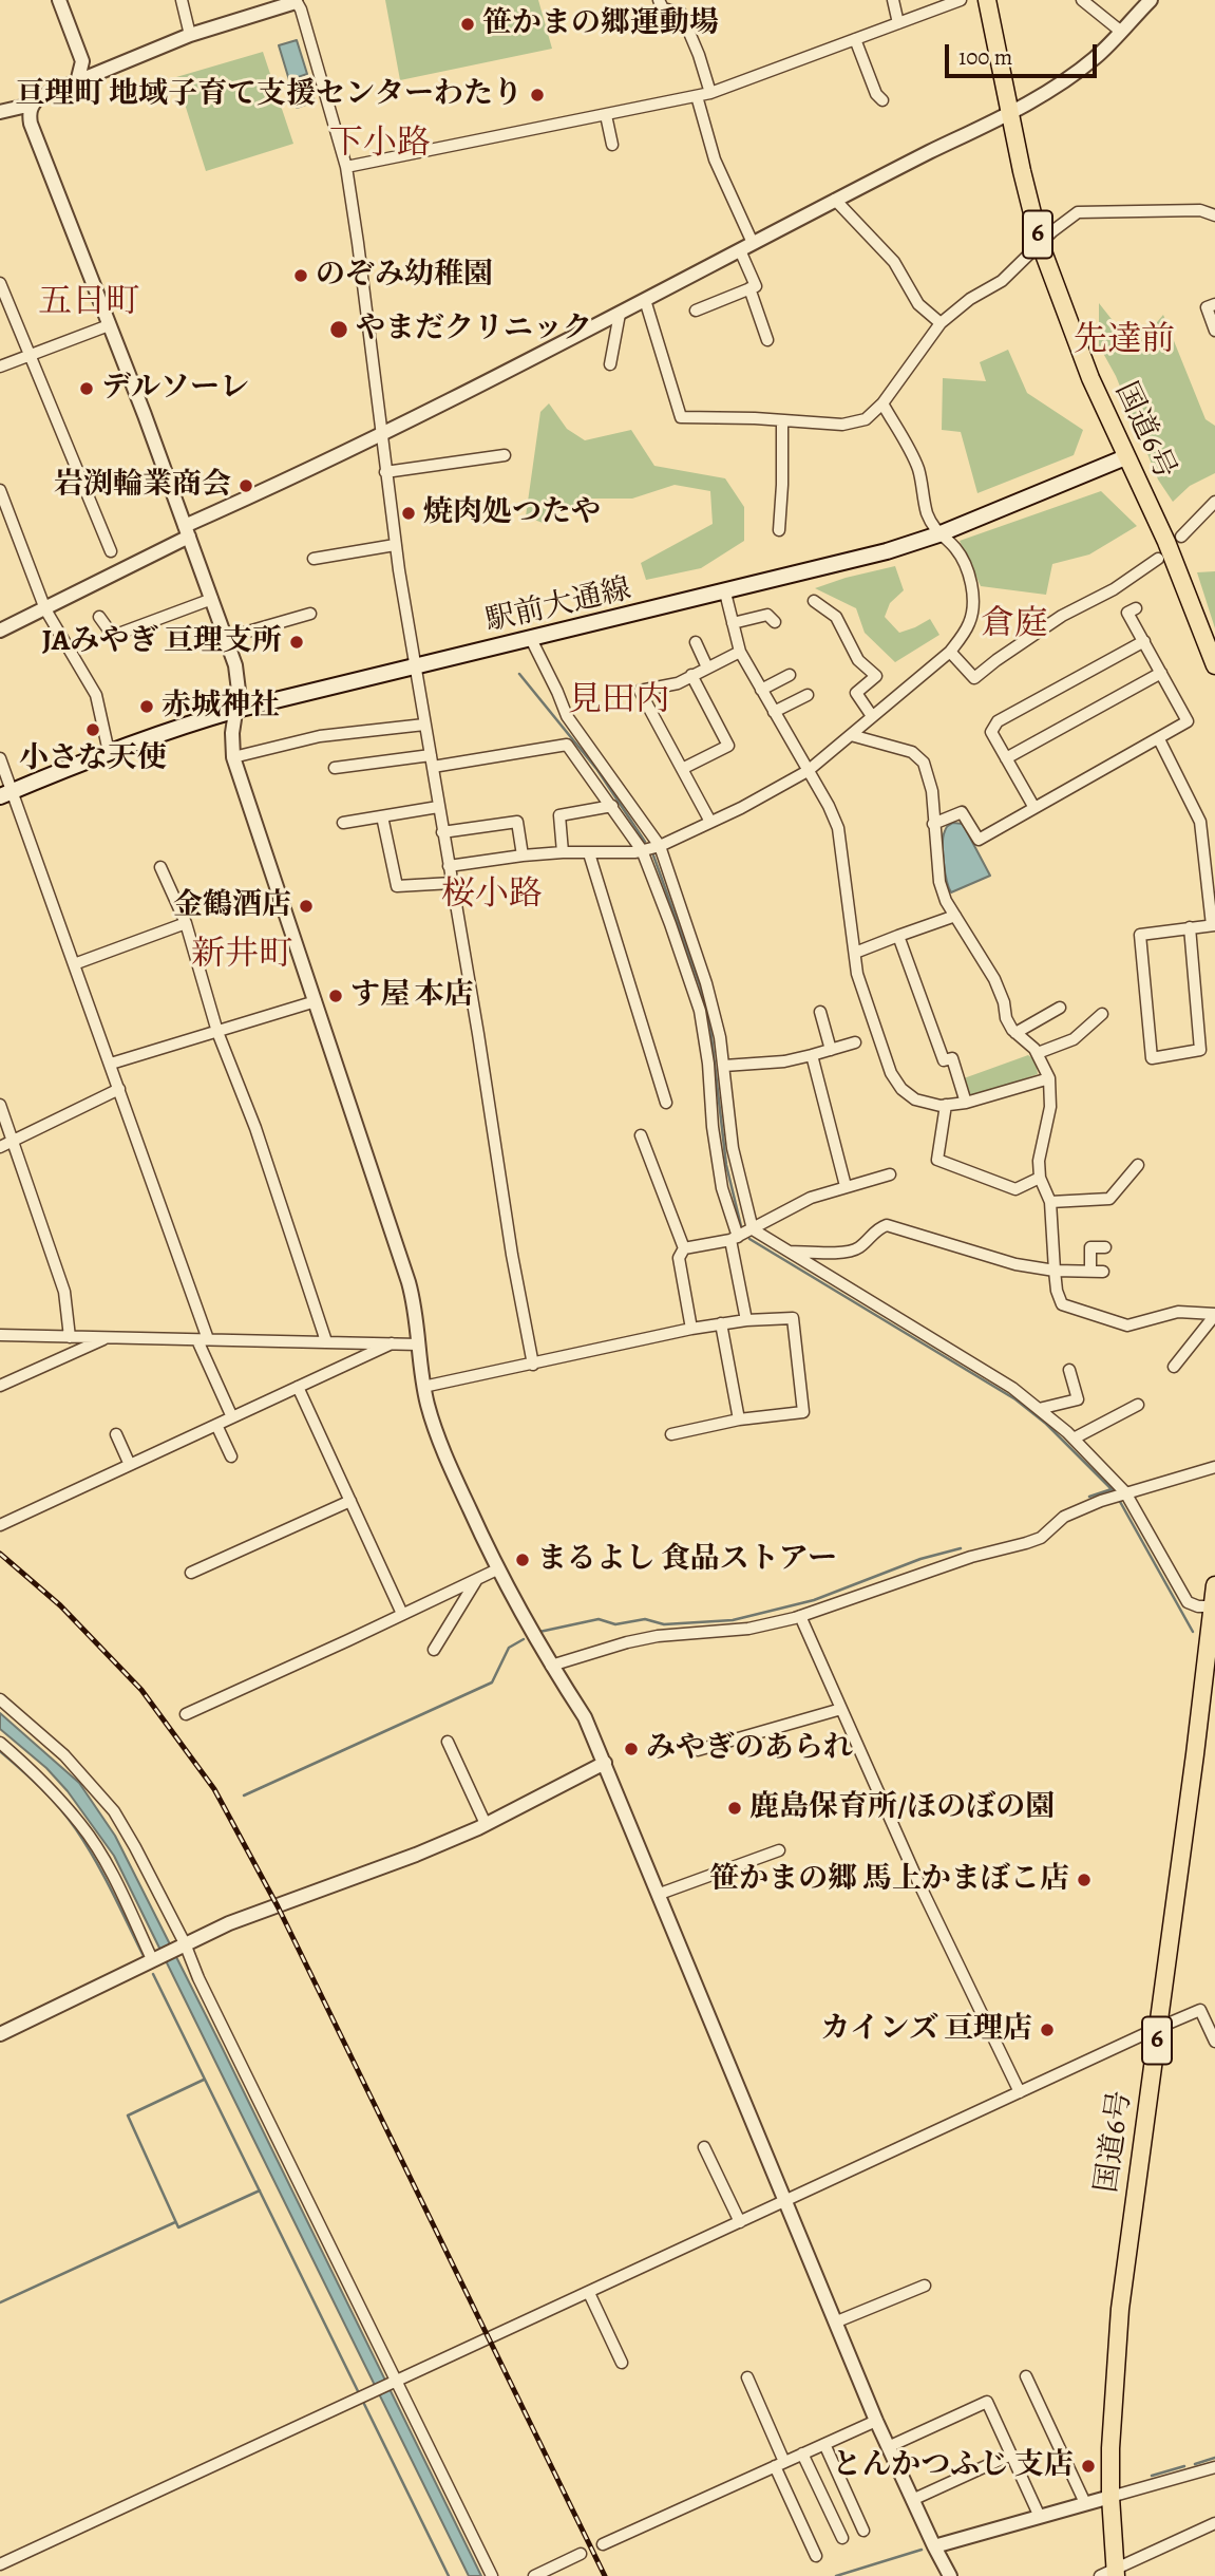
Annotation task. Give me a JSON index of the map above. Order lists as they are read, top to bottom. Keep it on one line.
{"streets":{"highway":["6","国道6号"],"main road":["駅前大通線"]},"crossings":[["国道6号","駅前大通線"]],"districts":["下小路","五日町","先達前","倉庭","見田内","桜小路","新井町"],"places":["笹かまの郷運動場","亘理町 地域子育て支援センターわたり","のぞみ幼稚園","やまだクリニック","デルソーレ","岩渕輪業商会","焼肉処つたや","JAみやぎ 亘理支所","赤城神社","小さな天使","金鶴酒店","す屋 本店","まるよし 食品ストアー","みやぎのあられ","鹿島保育所/ほのぼの園","笹かまの郷 馬上かまぼこ店","カインズ 亘理店","とんかつふじ 支店"],"scale_bar":"100 m"}
